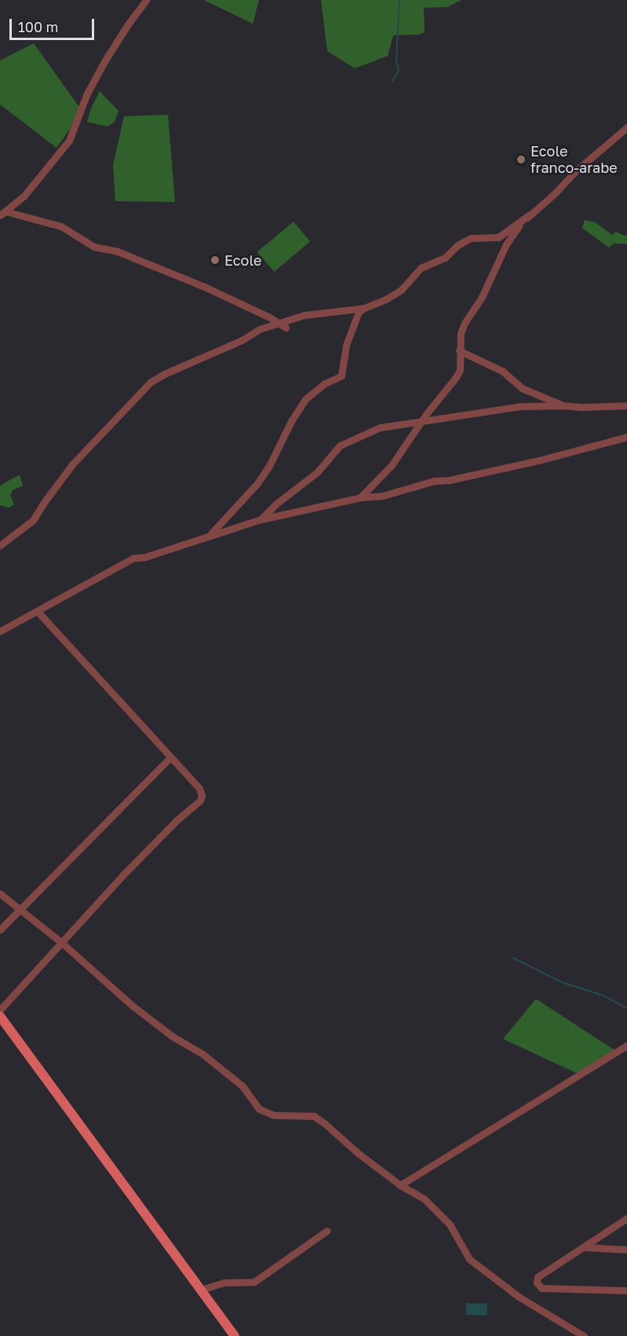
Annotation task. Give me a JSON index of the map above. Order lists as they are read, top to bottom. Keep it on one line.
{"places":["Ecole franco-arabe","Ecole"],"scale_bar":"100 m"}
